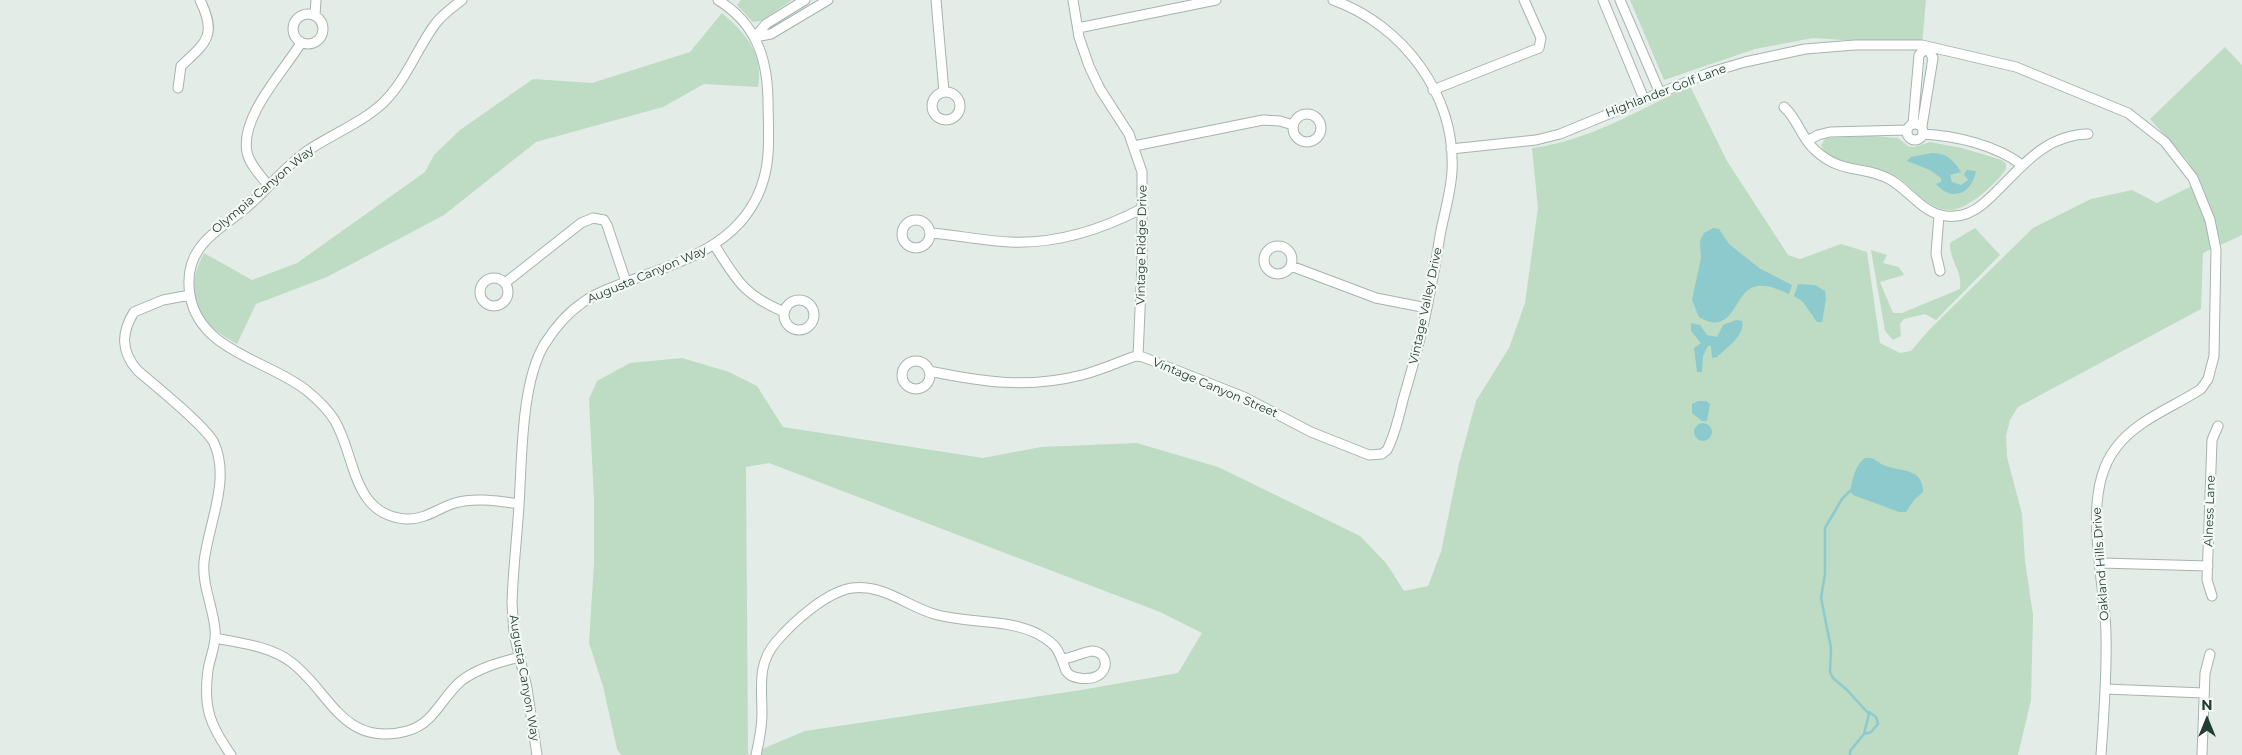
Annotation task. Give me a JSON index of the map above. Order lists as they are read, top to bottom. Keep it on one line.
{"streets":{"street":["Highlander Golf Lane","Olympia Canyon Way","Vintage Ridge Drive","Augusta Canyon Way","Vintage Valley Drive","Vintage Canyon Street","Alness Lane","Oakland Hills Drive"]},"crossings":[["Highlander Golf Lane","Vintage Valley Drive"],["Highlander Golf Lane","Oakland Hills Drive"],["Olympia Canyon Way","Augusta Canyon Way"],["Vintage Ridge Drive","Vintage Canyon Street"],["Vintage Valley Drive","Vintage Canyon Street"]],"north":"top"}
